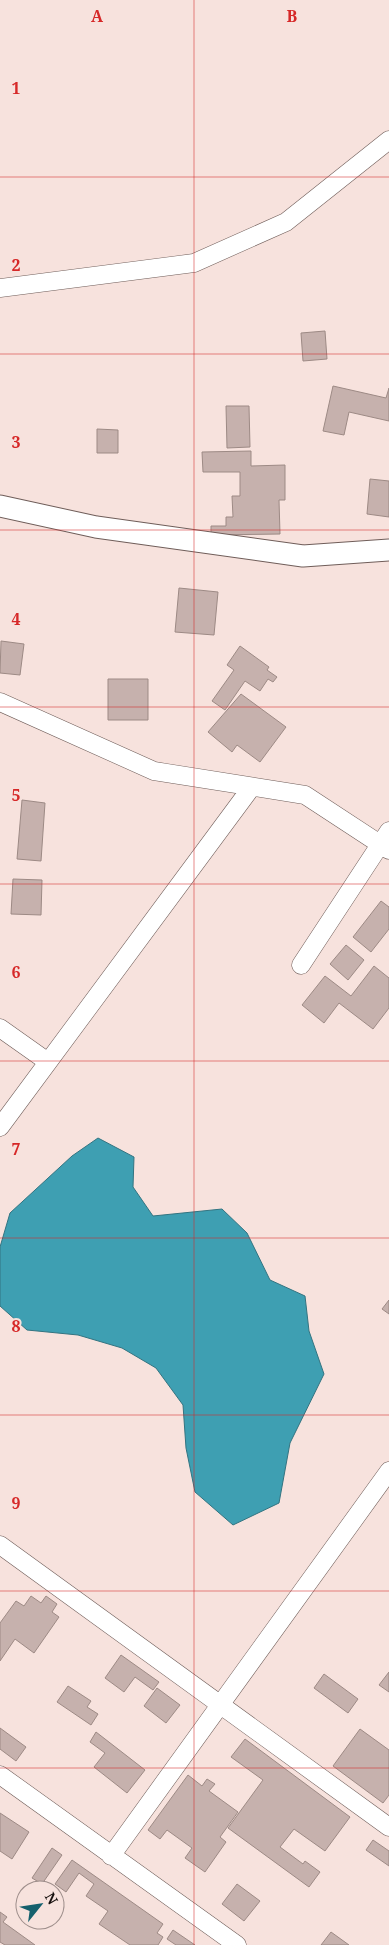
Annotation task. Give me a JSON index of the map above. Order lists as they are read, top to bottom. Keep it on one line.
{"north":"top right","grid":{"columns":["A","B"],"rows":["1","2","3","4","5","6","7","8","9"]}}
